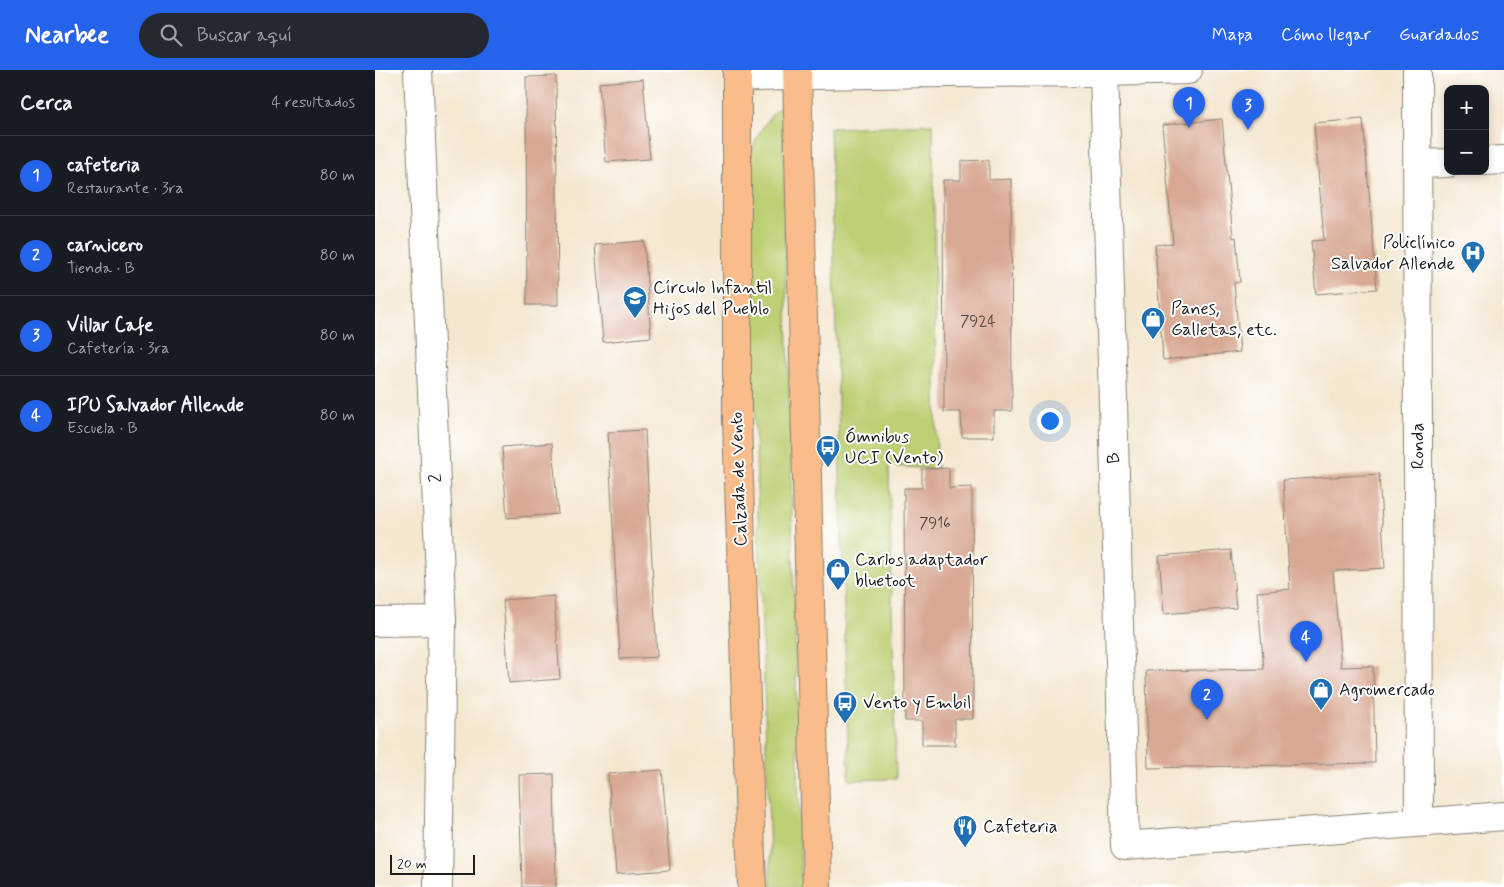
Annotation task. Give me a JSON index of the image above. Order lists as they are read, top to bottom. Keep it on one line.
{"streets":{"main road":["Calzada de Vento"],"street":["Ronda","B","2"]},"crossings":[["Ronda","B"]],"places":{"hospital":["Policlínico Salvador Allende"],"school or university":["Círculo Infantil Hijos del Pueblo"],"shop":["Panes, Galletas, etc.","Carlos adaptador bluetoot","Agromercado"],"bus stop":["Ómnibus UCI (Vento)","Vento y Embil"],"restaurant":["Cafeteria"]},"house_numbers":["7924","7916"],"scale_bar":"20 m","page":{"header":"Nearbee","search":"Buscar aquí","nav":["Mapa","Cómo llegar","Guardados"],"heading":["Cerca","4 resultados"],"map_buttons":["+","−"],"pins":["1","3","4","2"],"list":[{"mark":"1","name":"cafeteria","note":"Restaurante · 3ra","value":"80 m"},{"mark":"2","name":"carnicero","note":"Tienda · B","value":"80 m"},{"mark":"3","name":"Villar Cafe","note":"Cafetería · 3ra","value":"80 m"},{"mark":"4","name":"IPU Salvador Allende","note":"Escuela · B","value":"80 m"}],"scale":"20 m"}}
